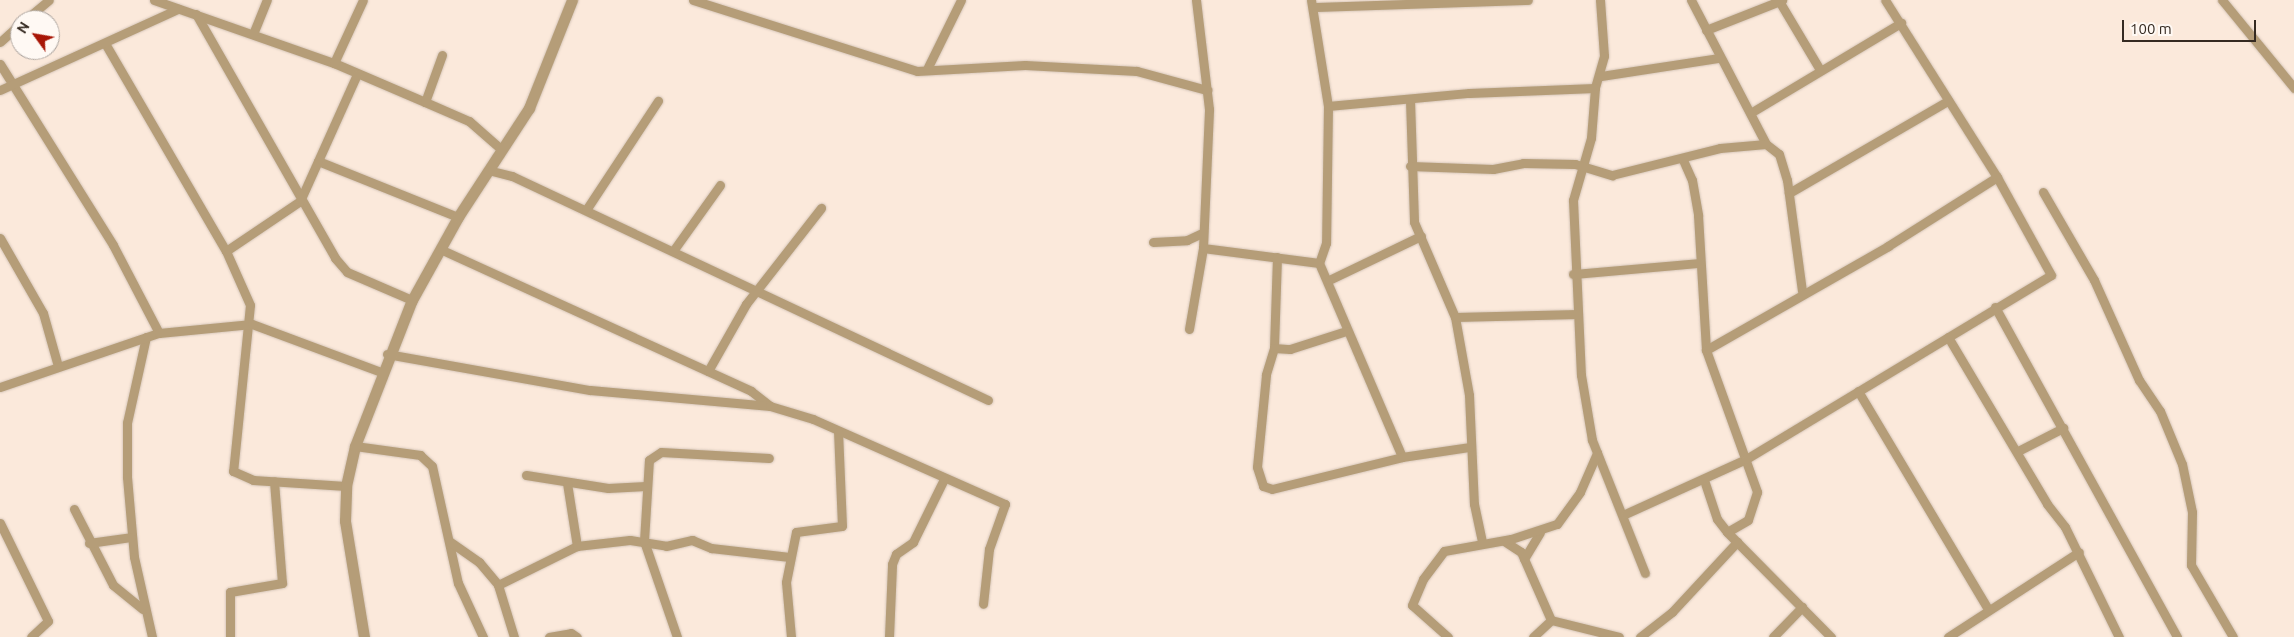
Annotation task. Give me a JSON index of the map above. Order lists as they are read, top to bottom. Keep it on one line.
{"scale_bar":"100 m","north":"top left"}
